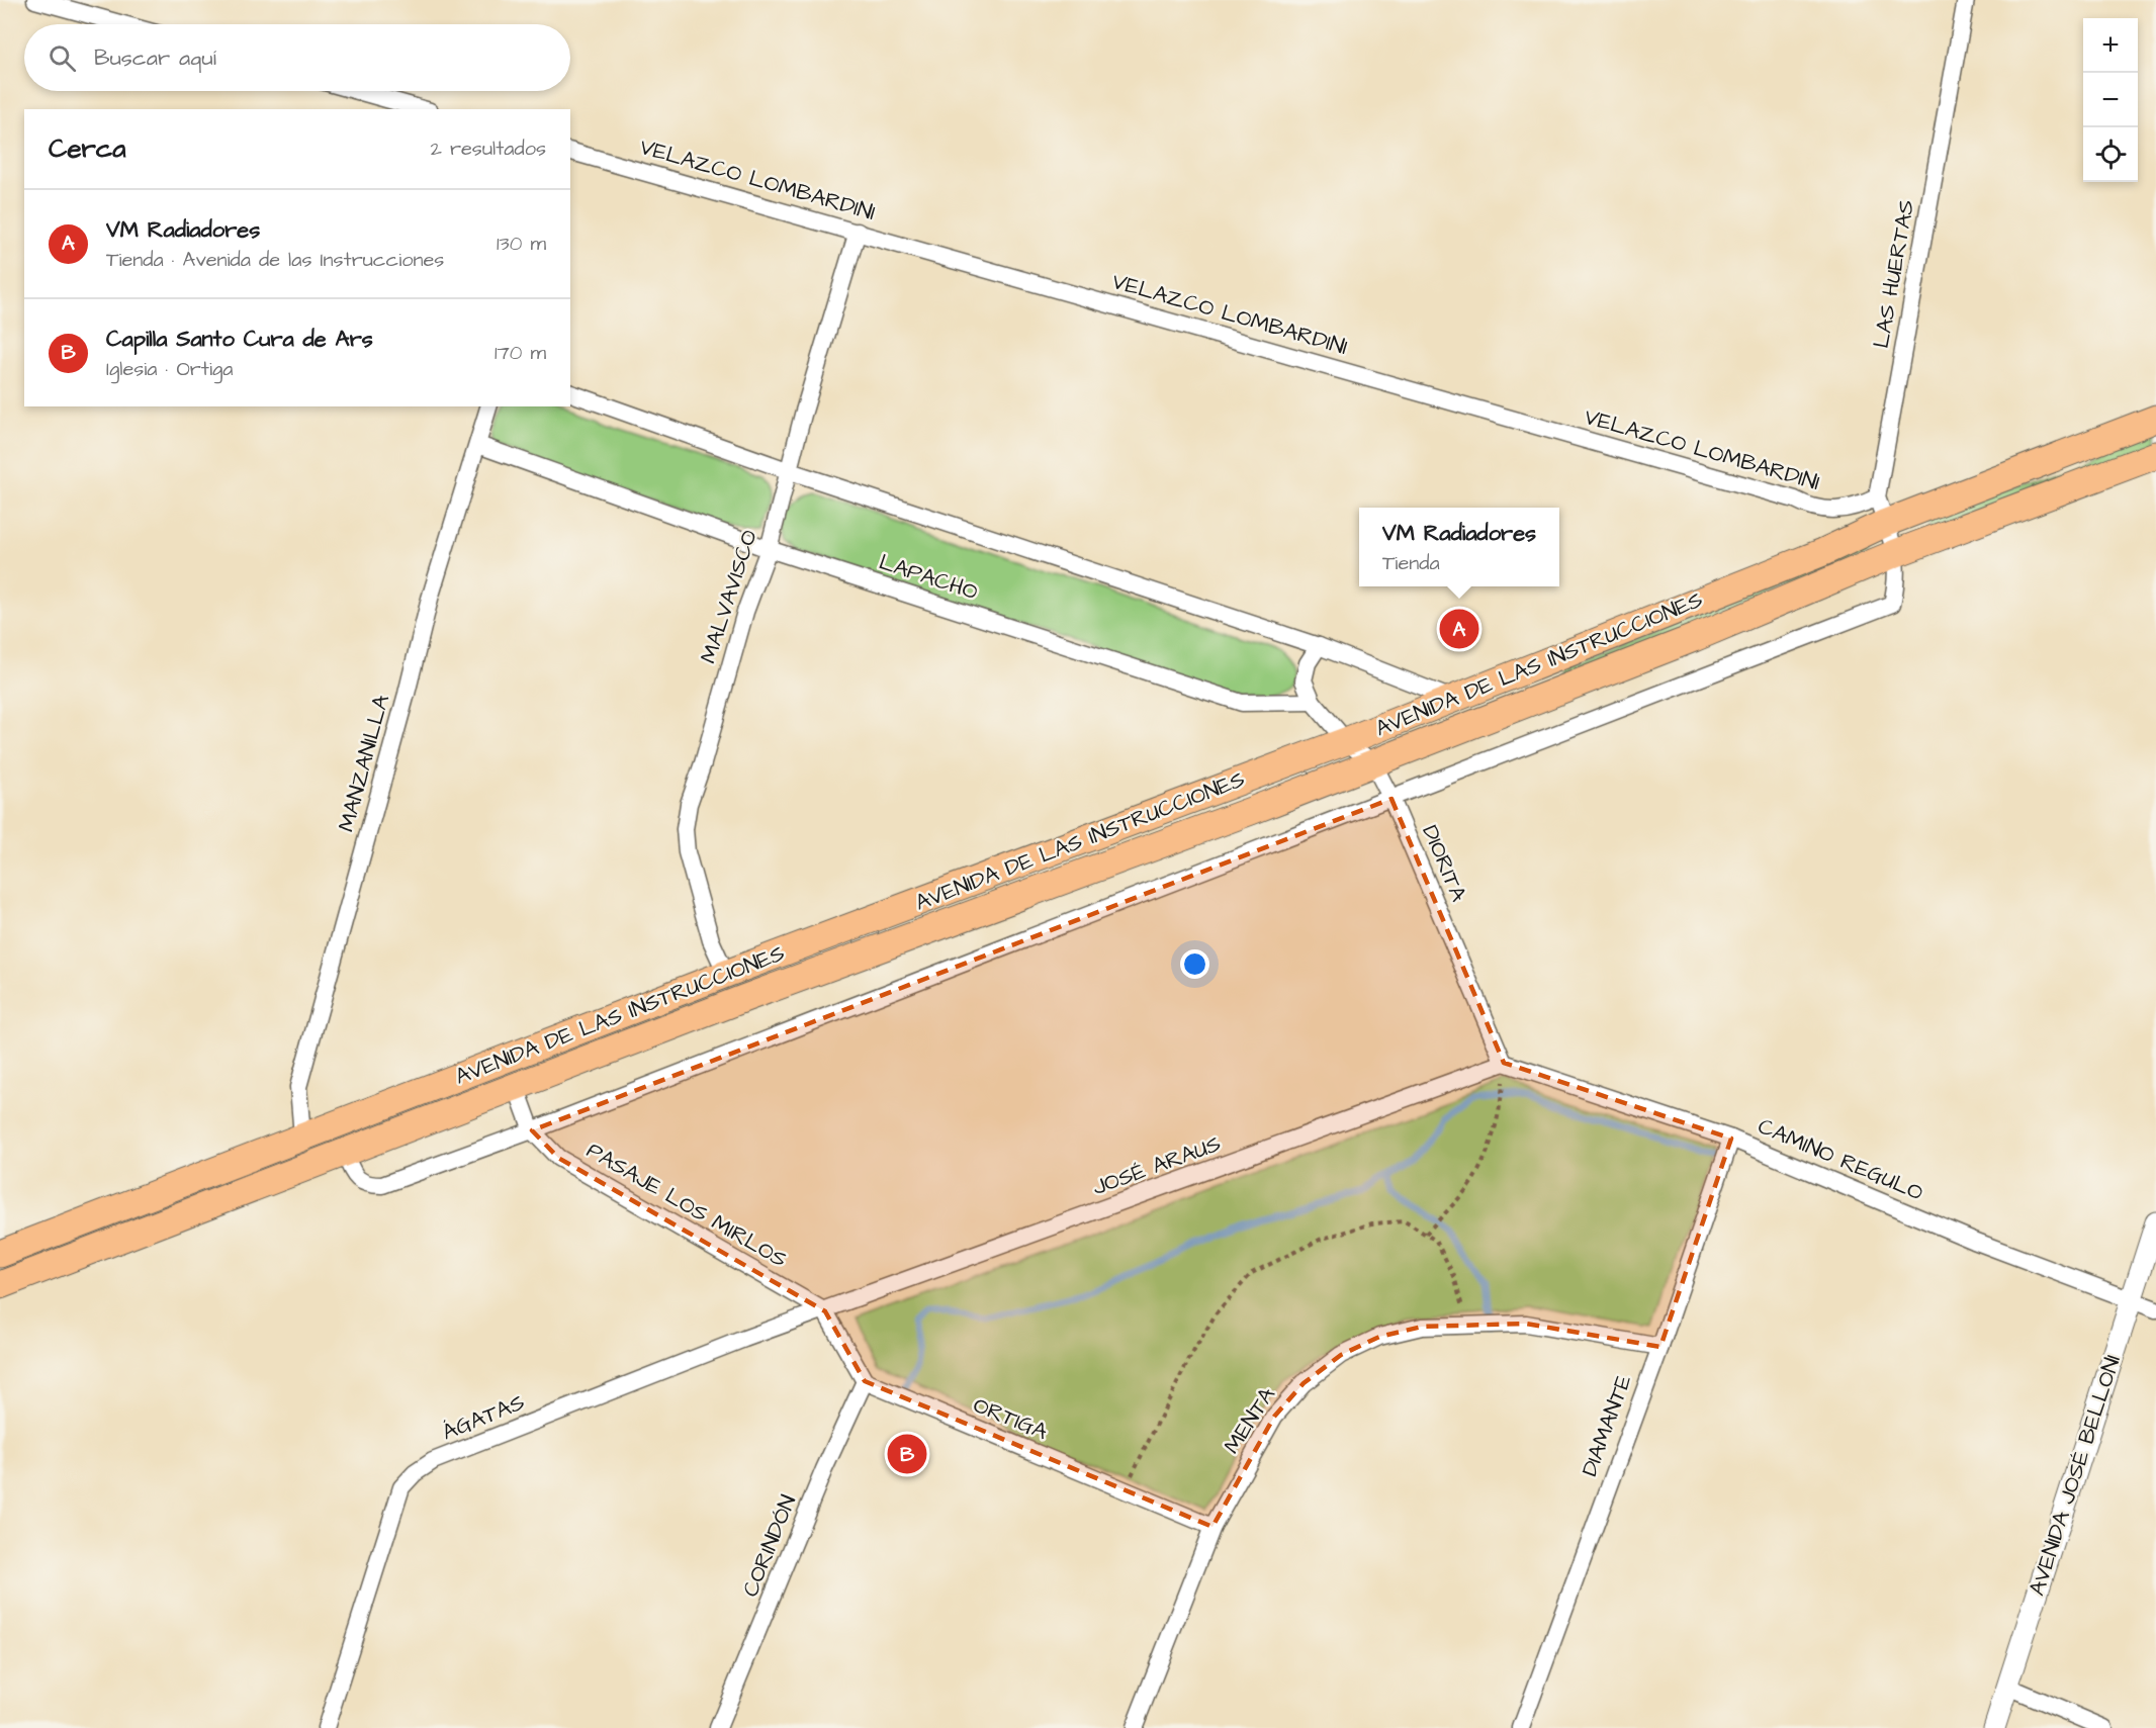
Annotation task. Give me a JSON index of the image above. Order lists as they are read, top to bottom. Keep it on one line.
{"streets":{"main road":["AVENIDA DE LAS INSTRUCCIONES"],"street":["VELAZCO LOMBARDINI","LAS HUERTAS","LAPACHO","MALVAVISCO","MANZANILLA","DIORITA","CAMINO REGULO","JOSÉ ARAUS","PASAJE LOS MIRLOS","ÁGATAS","ORTIGA","MENTA","DIAMANTE","AVENIDA JOSÉ BELLONI","CORINDÓN"]},"crossings":[["VELAZCO LOMBARDINI","LAS HUERTAS"],["VELAZCO LOMBARDINI","MALVAVISCO"],["VELAZCO LOMBARDINI","AVENIDA DE LAS INSTRUCCIONES"],["LAS HUERTAS","AVENIDA DE LAS INSTRUCCIONES"],["LAPACHO","MALVAVISCO"],["LAPACHO","MANZANILLA"],["LAPACHO","DIORITA"],["MALVAVISCO","AVENIDA DE LAS INSTRUCCIONES"],["AVENIDA DE LAS INSTRUCCIONES","MANZANILLA"],["AVENIDA DE LAS INSTRUCCIONES","DIORITA"],["DIORITA","CAMINO REGULO"],["DIORITA","JOSÉ ARAUS"],["CAMINO REGULO","JOSÉ ARAUS"],["CAMINO REGULO","DIAMANTE"],["CAMINO REGULO","AVENIDA JOSÉ BELLONI"],["JOSÉ ARAUS","PASAJE LOS MIRLOS"],["JOSÉ ARAUS","ÁGATAS"],["PASAJE LOS MIRLOS","ÁGATAS"],["ORTIGA","MENTA"],["ORTIGA","CORINDÓN"],["MENTA","DIAMANTE"]],"page":{"map_buttons":["+","−"],"search":"Buscar aquí","heading":["Cerca","2 resultados"],"list":[{"mark":"A","name":"VM Radiadores","note":"Tienda · Avenida de las Instrucciones","value":"130 m"},{"mark":"B","name":"Capilla Santo Cura de Ars","note":"Iglesia · Ortiga","value":"170 m"}],"popup":["VM Radiadores","Tienda"],"pins":["A","B"]}}
